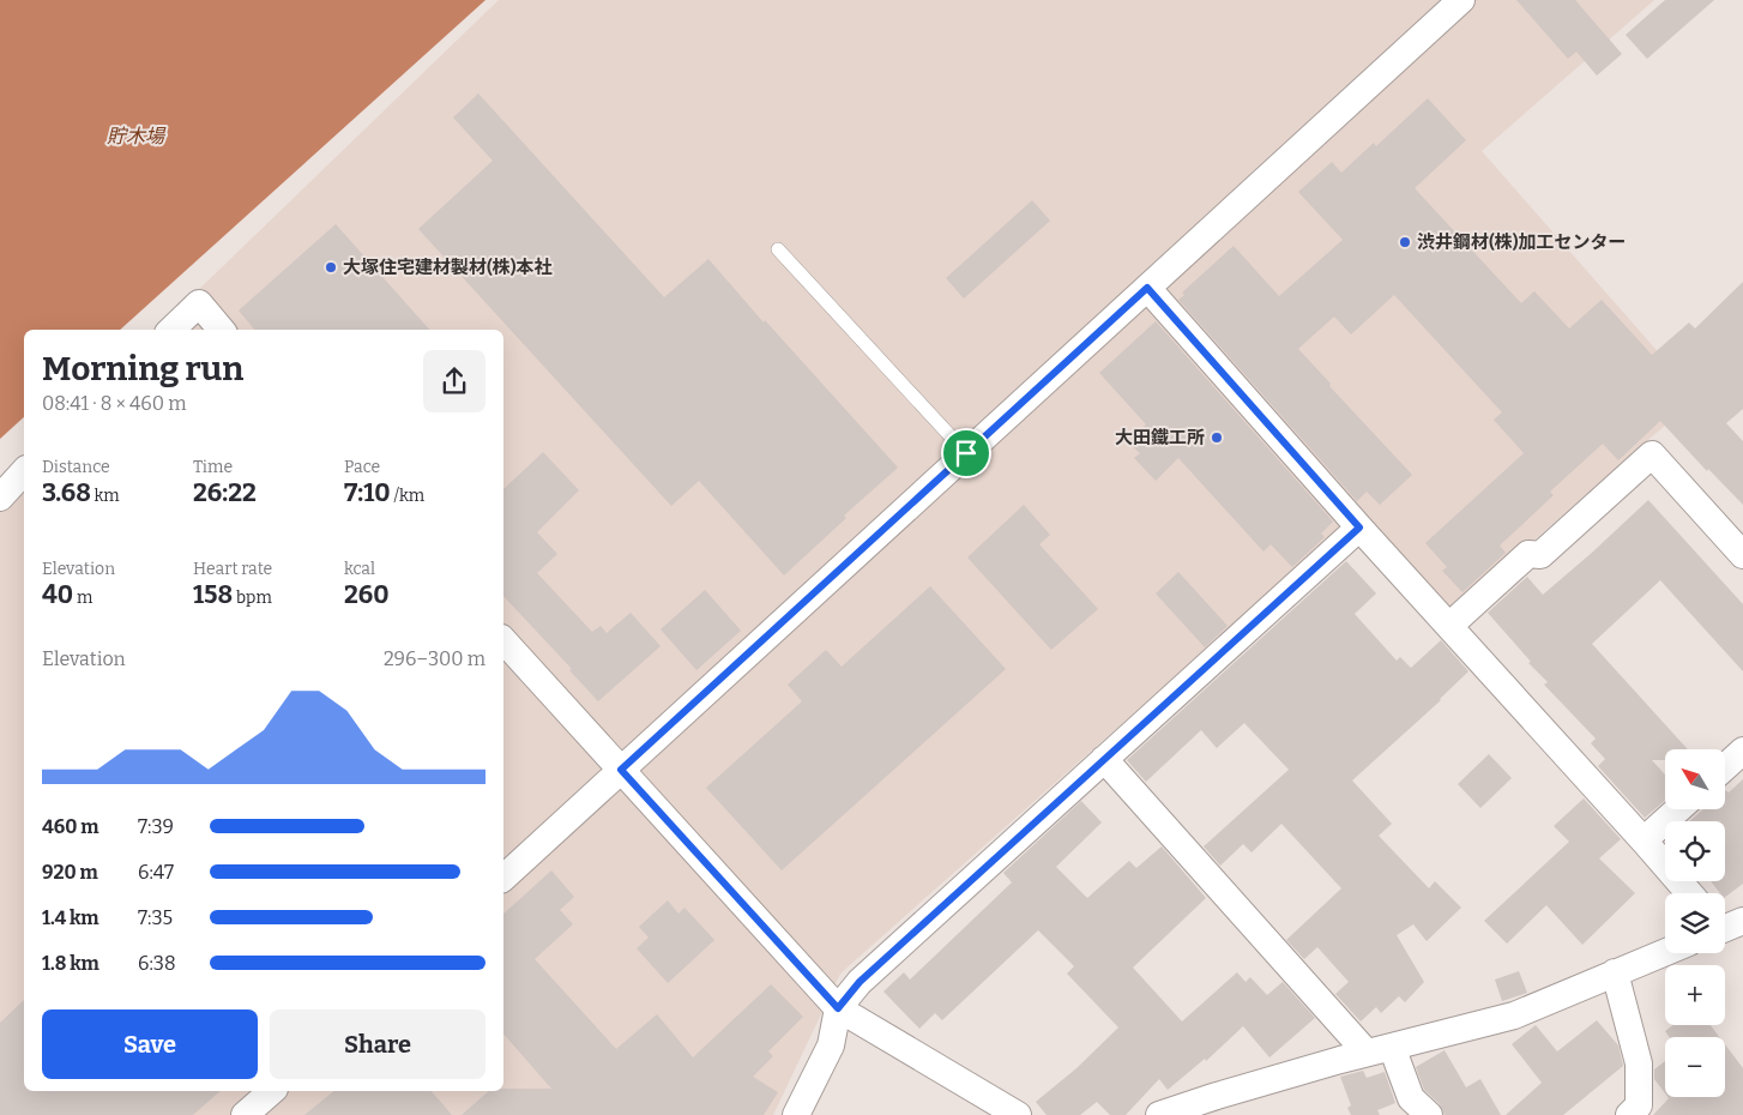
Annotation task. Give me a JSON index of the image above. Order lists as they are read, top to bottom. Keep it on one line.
{"water":["貯木場"],"places":["渋井鋼材(株)加工センター","大塚住宅建材製材(株)本社","大田鐵工所"],"north":"top left","page":{"heading":["Morning run","08:41 · 8 × 460 m"],"stats":[["Distance","3.68 km"],["Time","26:22"],["Pace","7:10 /km"],["Elevation","40 m"],["Heart rate","158 bpm"],["kcal","260"]],"chart":["Elevation","296–300 m"],"map_buttons":["+","−"],"list":[{"name":"460 m","note":"7:39"},{"name":"920 m","note":"6:47"},{"name":"1.4 km","note":"7:35"},{"name":"1.8 km","note":"6:38"}],"buttons":["Save","Share"]}}
